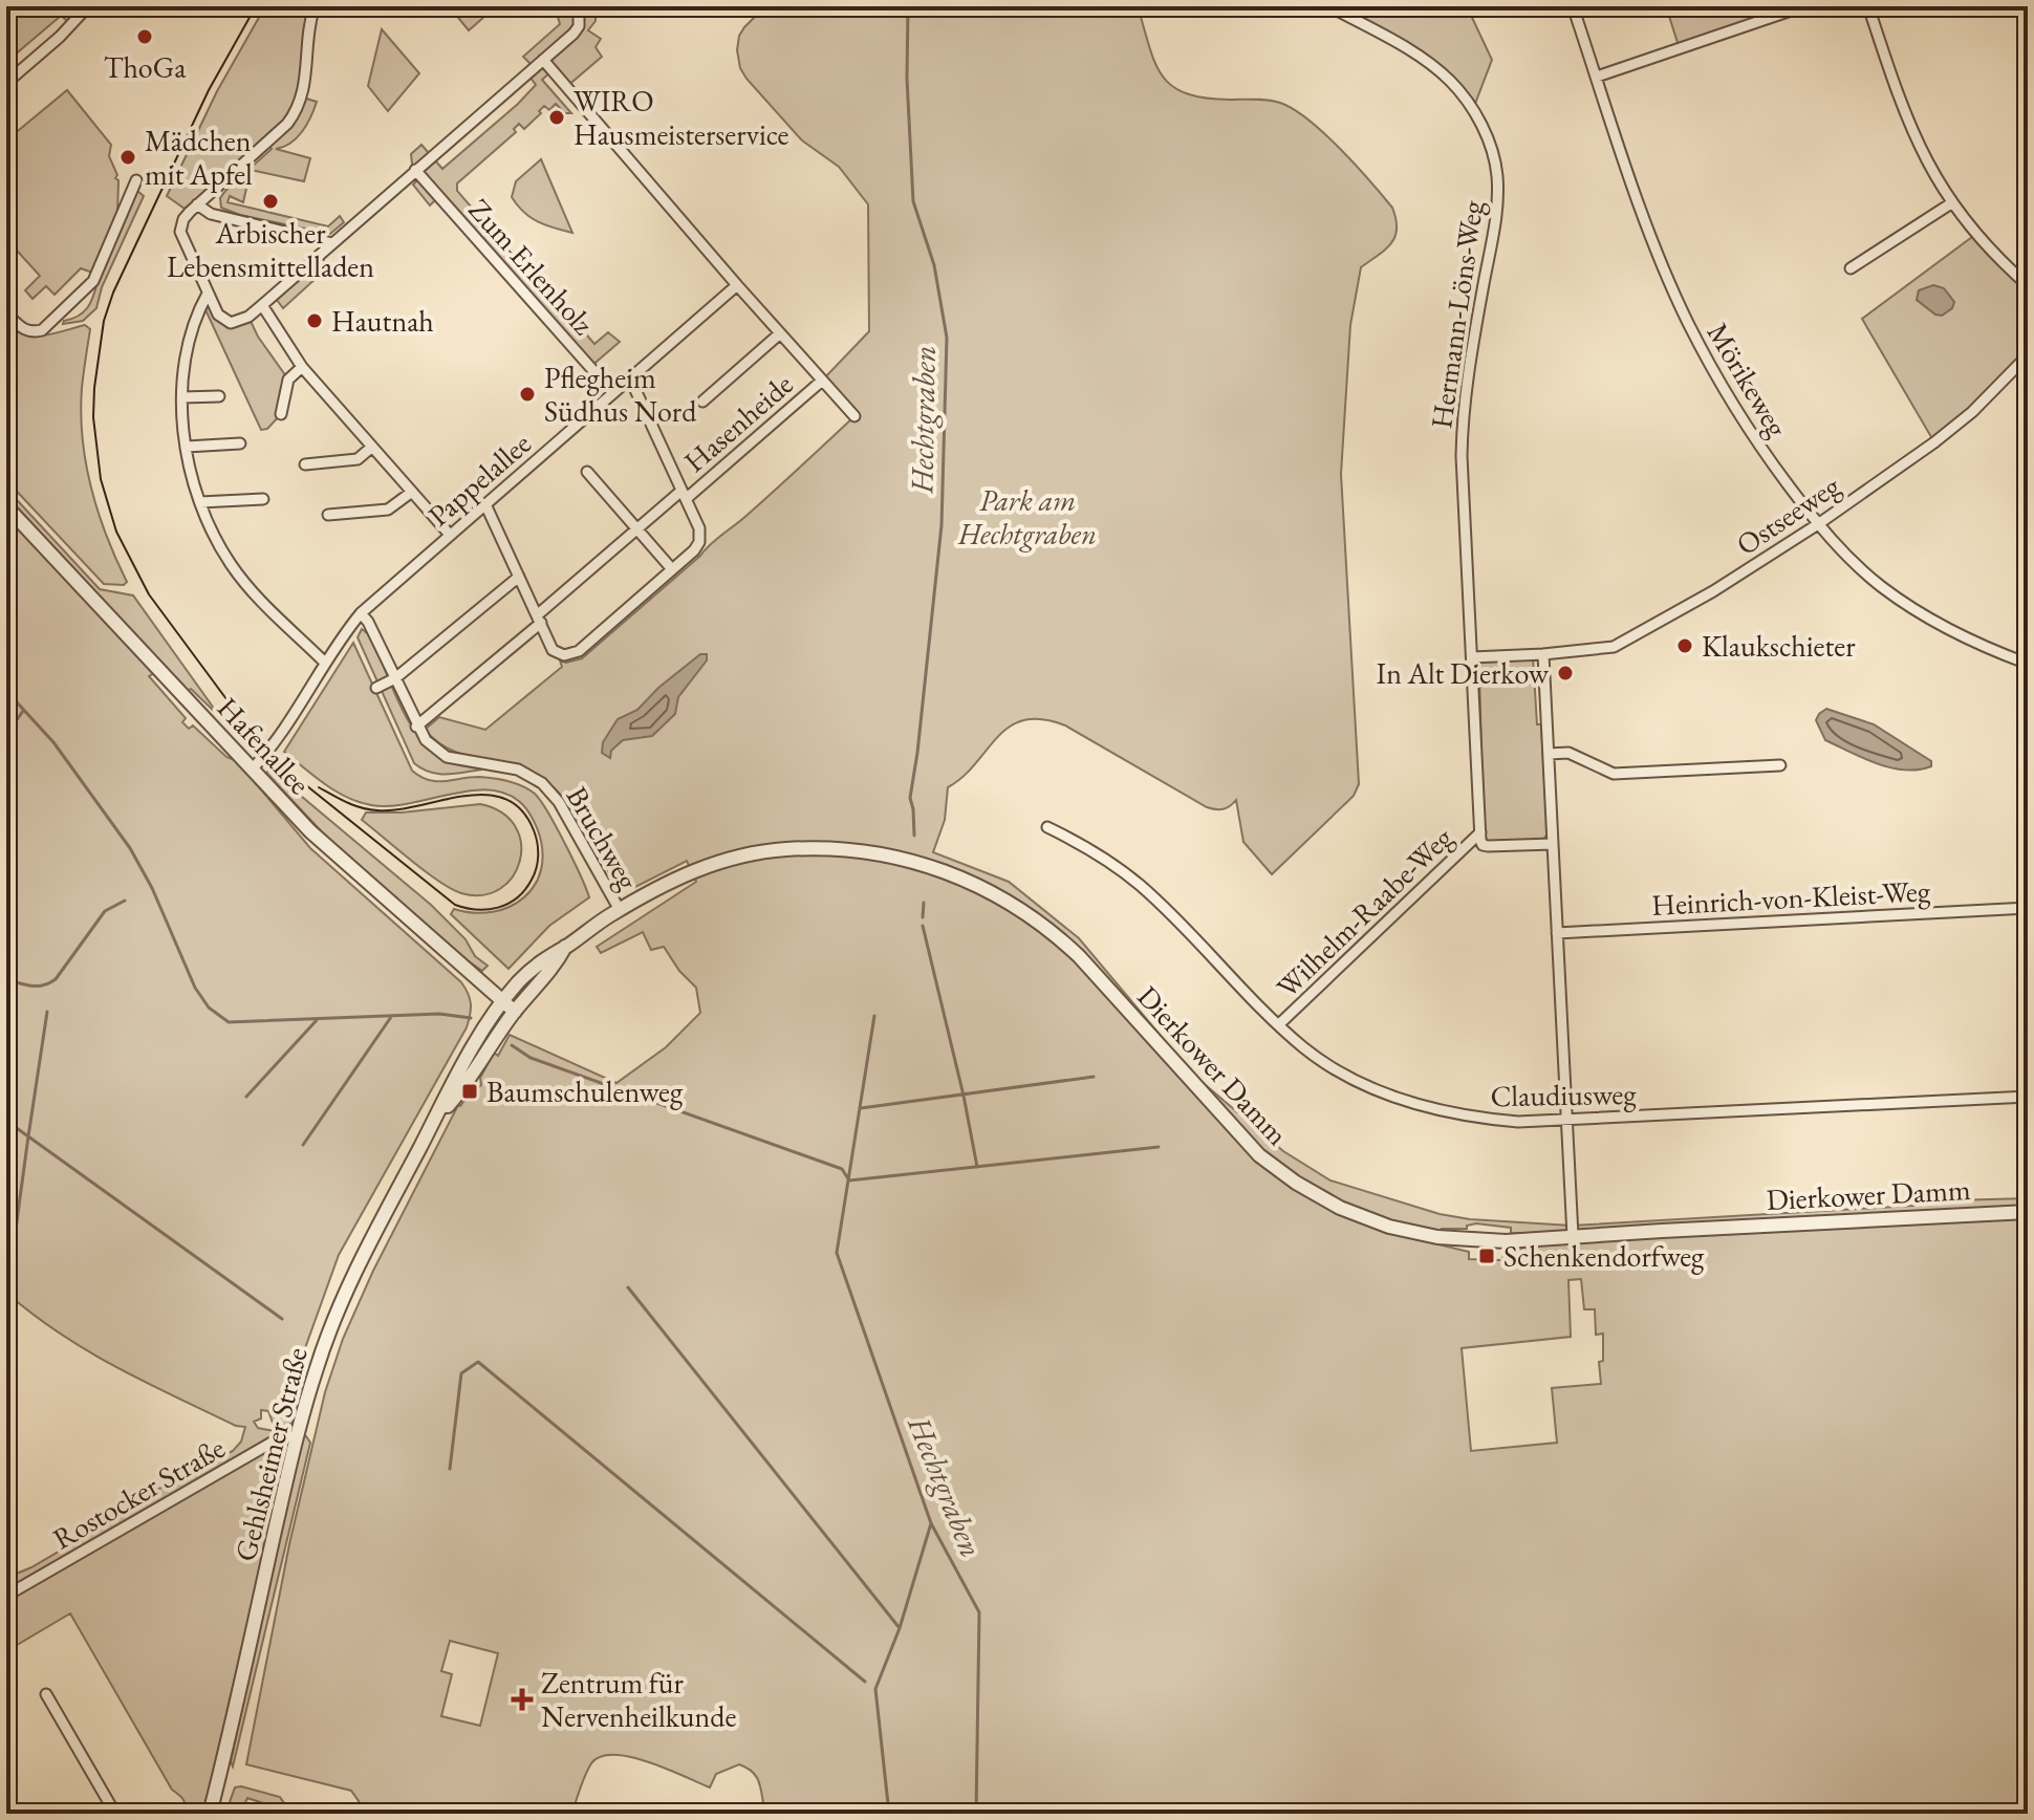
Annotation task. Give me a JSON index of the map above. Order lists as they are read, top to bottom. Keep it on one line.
{"streets":{"street":["Zum Erlenholz","Hermann-Löns-Weg","Mörikeweg","Hasenheide","Pappelallee","Ostseeweg","Hafenallee","Bruchweg","Heinrich-von-Kleist-Weg","Wilhelm-Raabe-Weg","Dierkower Damm","Claudiusweg","Gehlsheimer Straße","Rostocker Straße"]},"crossings":[["Zum Erlenholz","Pappelallee"],["Hermann-Löns-Weg","Ostseeweg"],["Hermann-Löns-Weg","Wilhelm-Raabe-Weg"],["Mörikeweg","Ostseeweg"],["Pappelallee","Hafenallee"],["Pappelallee","Bruchweg"],["Hafenallee","Dierkower Damm"],["Hafenallee","Gehlsheimer Straße"],["Bruchweg","Dierkower Damm"],["Wilhelm-Raabe-Weg","Claudiusweg"],["Dierkower Damm","Gehlsheimer Straße"],["Gehlsheimer Straße","Rostocker Straße"]],"water":["Hechtgraben"],"parks":["Park am Hechtgraben"],"places":{"other":["ThoGa","WIRO Hausmeisterservice","Mädchen mit Apfel","Arbischer Lebensmittelladen","Hautnah","Pflegheim Südhus Nord","Klaukschieter","In Alt Dierkow"],"transit":["Baumschulenweg","Schenkendorfweg"],"health":["Zentrum für Nervenheilkunde"]}}
